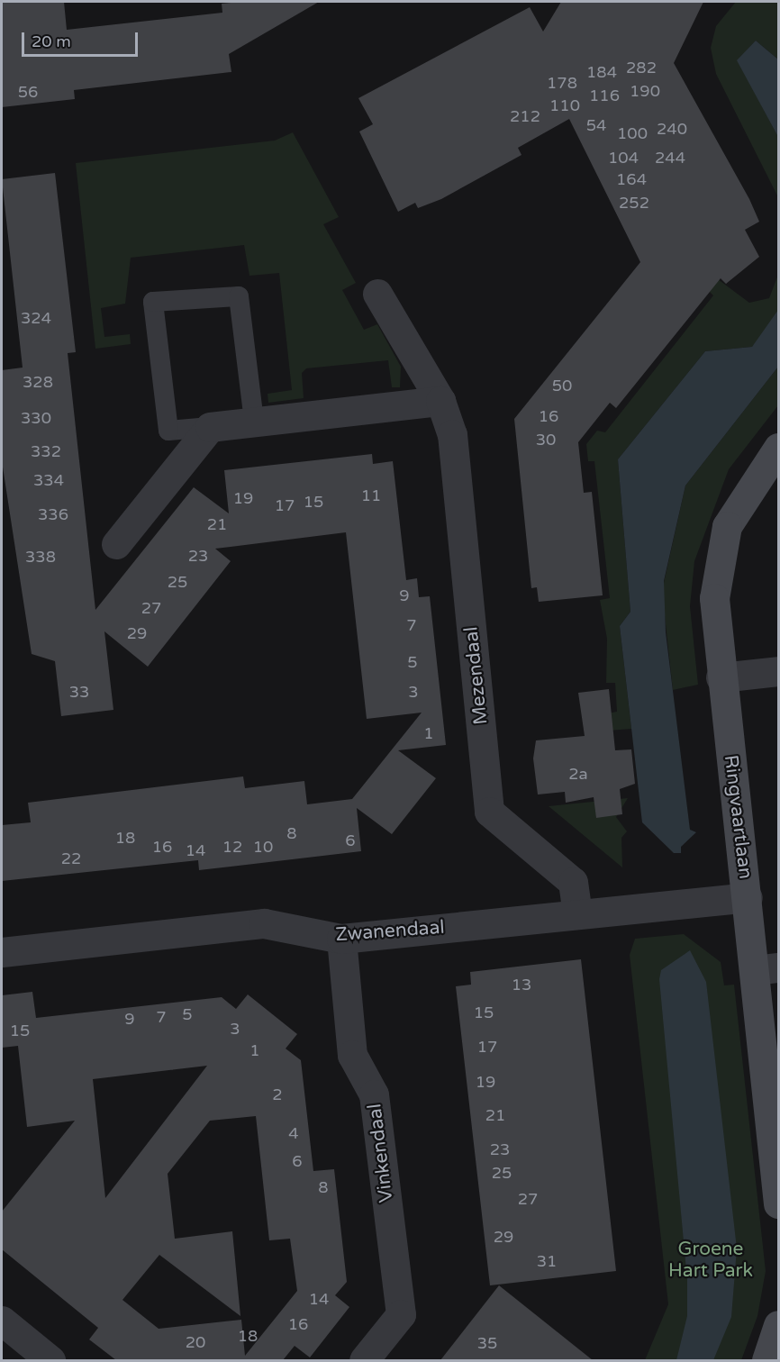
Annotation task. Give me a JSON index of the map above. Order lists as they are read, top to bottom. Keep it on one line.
{"streets":{"street":["Mezendaal","Ringvaartlaan","Zwanendaal","Vinkendaal"]},"crossings":[["Mezendaal","Zwanendaal"],["Ringvaartlaan","Zwanendaal"],["Zwanendaal","Vinkendaal"]],"parks":["Groene Hart Park"],"house_numbers":["282","184","178","190","56","116","110","212","54","240","100","104","244","164","252","324","328","50","16","330","30","332","334","11","19","15","17","336","21","23","338","25","9","27","7","29","5","33","3","1","2a","8","18","6","16","12","10","14","22","13","15","5","7","9","3","15","17","1","19","2","21","4","23","6","25","8","27","29","31","14","16","18","20","35"],"scale_bar":"20 m"}
